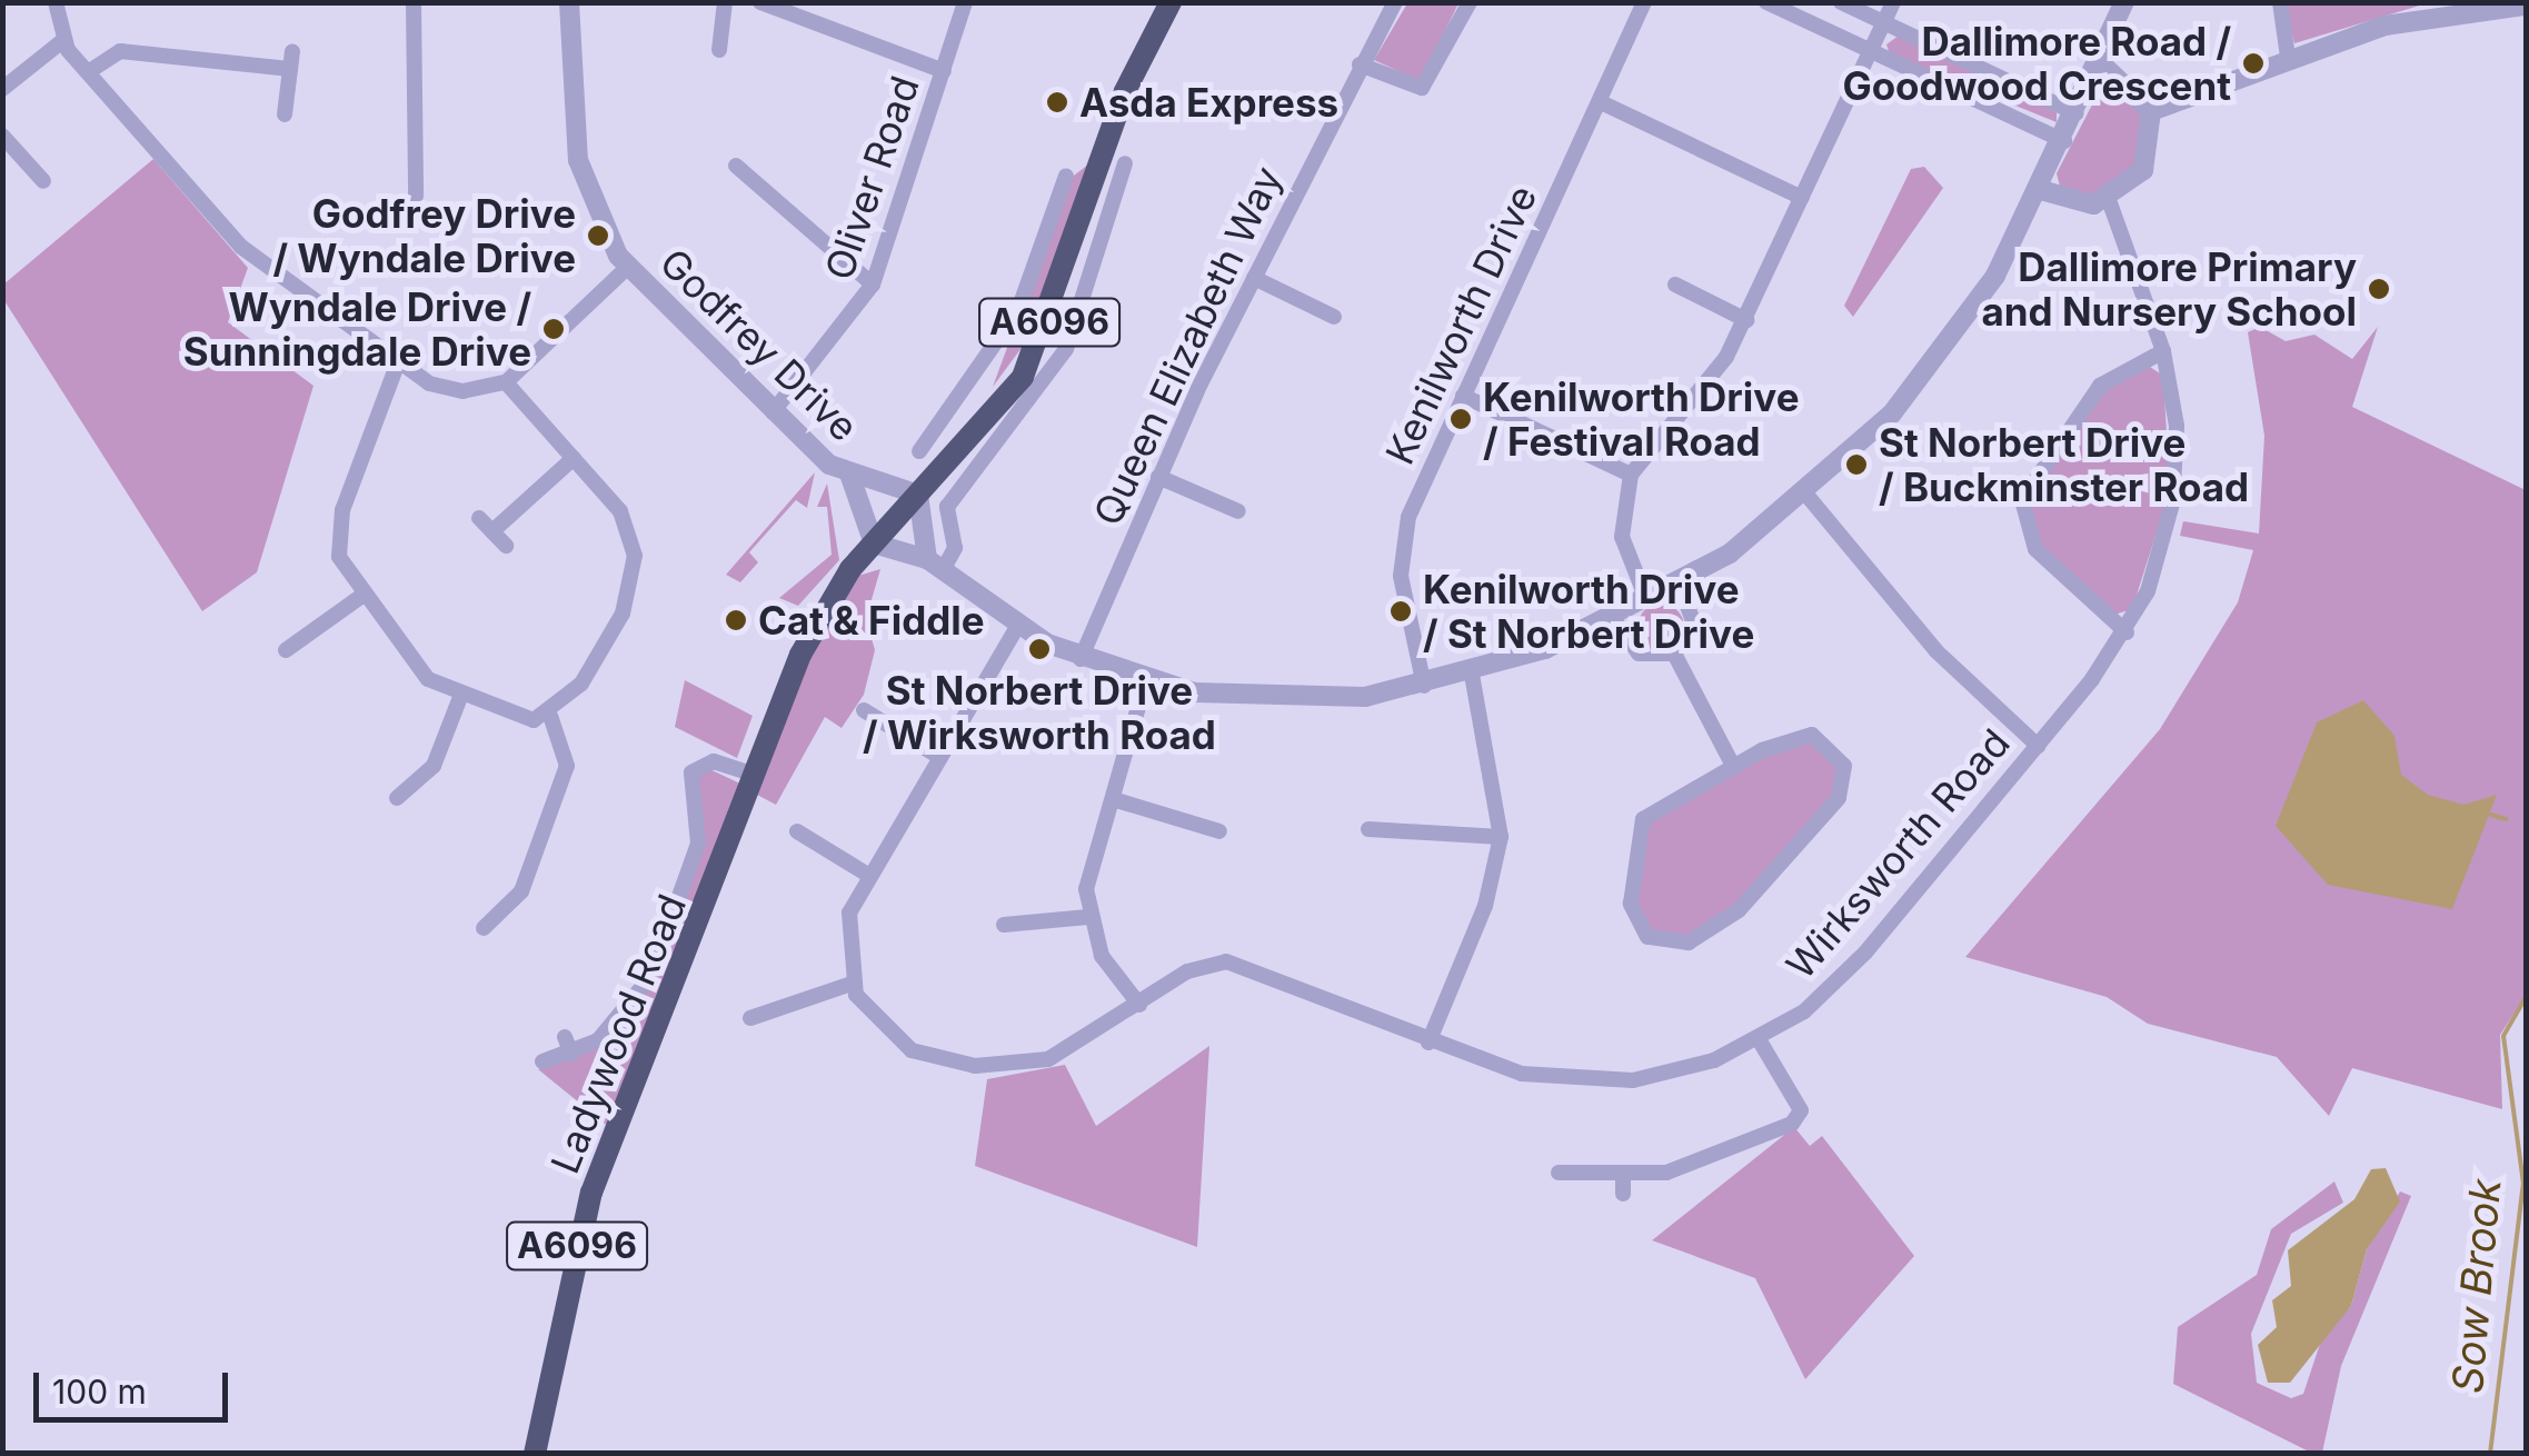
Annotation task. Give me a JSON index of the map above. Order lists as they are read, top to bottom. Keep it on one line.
{"streets":{"main road":["A6096","Ladywood Road"],"street":["Oliver Road","Kenilworth Drive","Godfrey Drive","Queen Elizabeth Way","Wirksworth Road"]},"crossings":[["Oliver Road","Godfrey Drive"],["Godfrey Drive","Ladywood Road"]],"water":["Sow Brook"],"places":["Dallimore Road / Goodwood Crescent","Asda Express","Godfrey Drive / Wyndale Drive","Dallimore Primary and Nursery School","Wyndale Drive / Sunningdale Drive","Kenilworth Drive / Festival Road","St Norbert Drive / Buckminster Road","Kenilworth Drive / St Norbert Drive","Cat & Fiddle","St Norbert Drive / Wirksworth Road"],"scale_bar":"100 m"}
